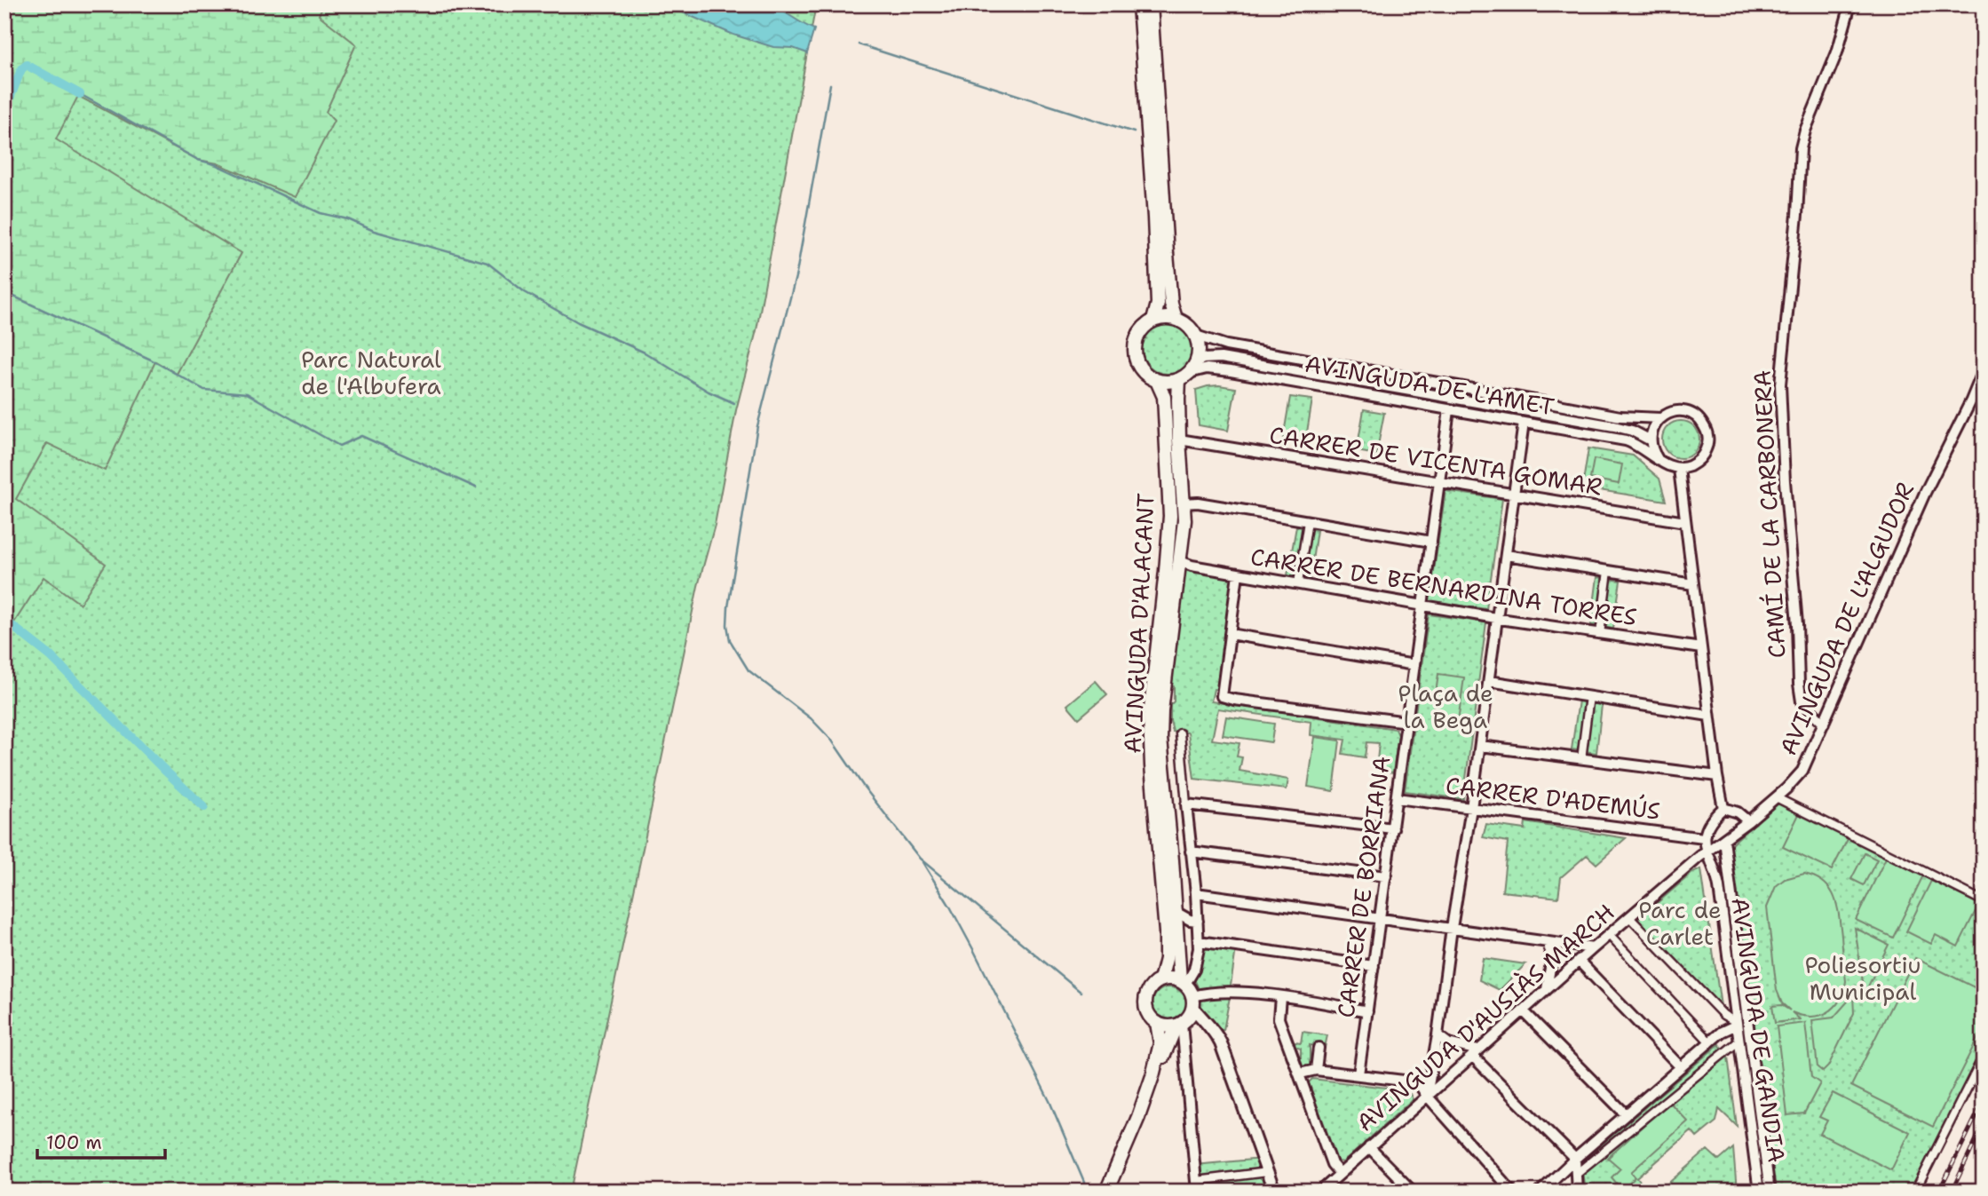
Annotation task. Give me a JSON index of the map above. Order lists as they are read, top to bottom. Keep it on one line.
{"streets":{"main road":["AVINGUDA D'ALACANT"],"street":["AVINGUDA DE L'AMET","CARRER DE VICENTA GOMAR","CAMÍ DE LA CARBONERA","CARRER DE BERNARDINA TORRES","AVINGUDA DE L'ALGUDOR","CARRER D'ADEMÚS","CARRER DE BORRIANA","AVINGUDA D'AUSIÀS MARCH","AVINGUDA DE GANDIA"]},"crossings":[["AVINGUDA DE L'AMET","AVINGUDA D'ALACANT"],["AVINGUDA DE L'AMET","CARRER DE BORRIANA"],["CARRER DE VICENTA GOMAR","AVINGUDA D'ALACANT"],["CARRER DE VICENTA GOMAR","CARRER DE BORRIANA"],["CAMÍ DE LA CARBONERA","AVINGUDA DE L'ALGUDOR"],["CARRER DE BERNARDINA TORRES","AVINGUDA D'ALACANT"],["CARRER DE BERNARDINA TORRES","CARRER DE BORRIANA"],["AVINGUDA DE L'ALGUDOR","AVINGUDA D'AUSIÀS MARCH"],["AVINGUDA DE L'ALGUDOR","AVINGUDA DE GANDIA"],["CARRER D'ADEMÚS","CARRER DE BORRIANA"],["CARRER D'ADEMÚS","AVINGUDA DE GANDIA"],["AVINGUDA D'AUSIÀS MARCH","AVINGUDA DE GANDIA"]],"parks":["Parc Natural de l'Albufera","Plaça de la Bega","Parc de Carlet","Poliesortiu Municipal"],"scale_bar":"100 m"}
